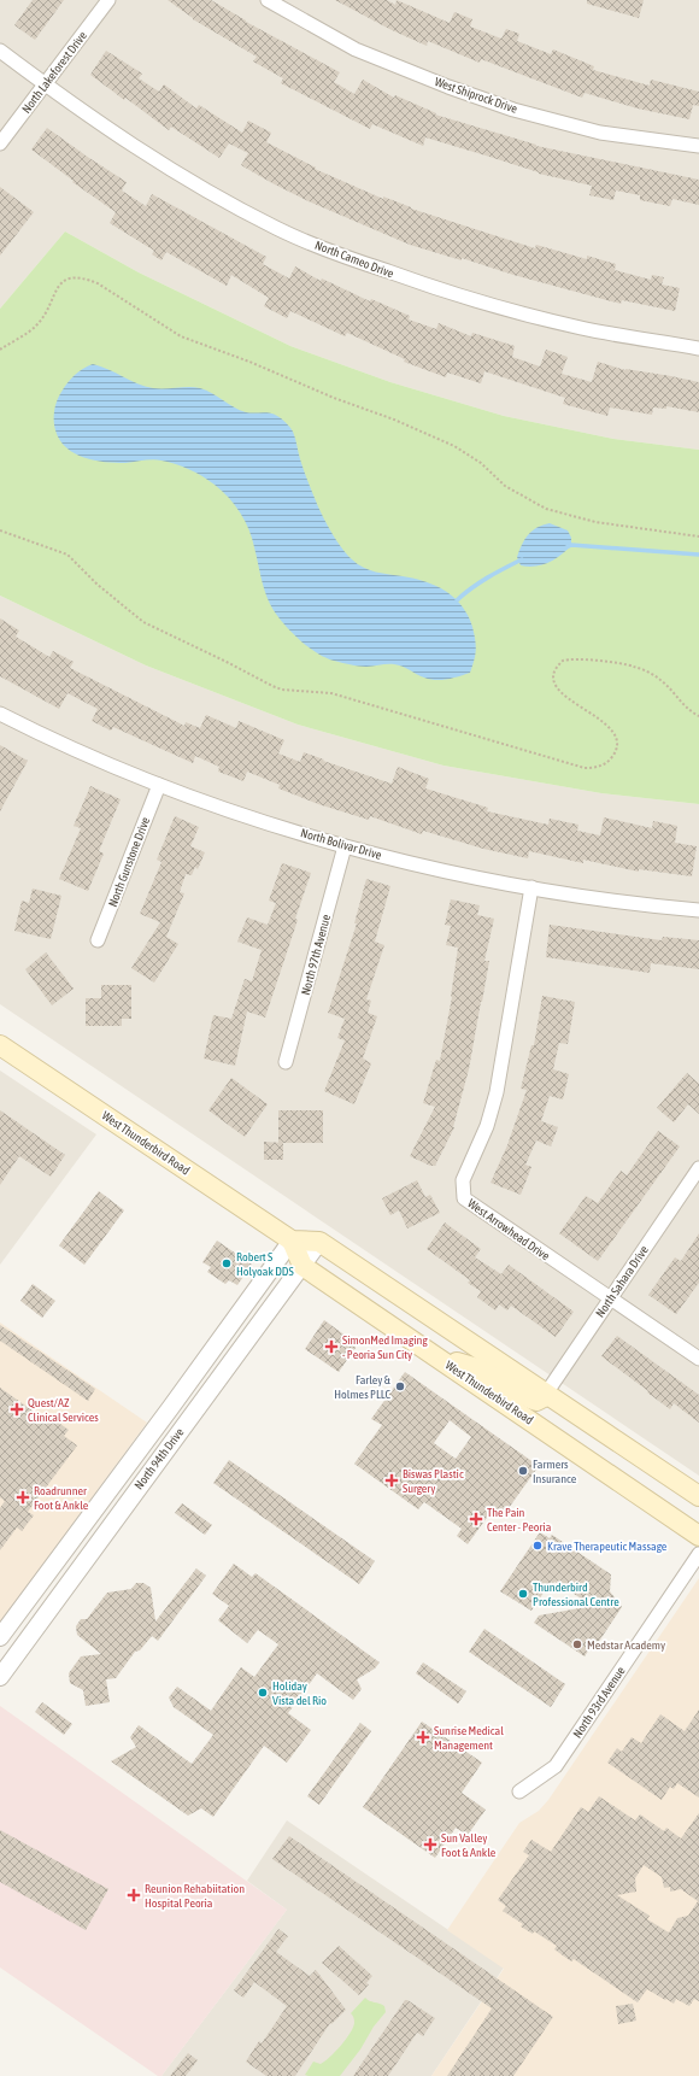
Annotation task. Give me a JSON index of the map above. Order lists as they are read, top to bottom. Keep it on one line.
{"streets":{"main road":["West Thunderbird Road"],"street":["North Lakeforest Drive","West Shiprock Drive","North Cameo Drive","North Bolivar Drive","North Gunstone Drive","North 97th Avenue","West Arrowhead Drive","North Sahara Drive","North 94th Drive","North 93rd Avenue"]},"crossings":[["North Lakeforest Drive","North Cameo Drive"],["North Bolivar Drive","North Gunstone Drive"],["North Bolivar Drive","North 97th Avenue"],["North Bolivar Drive","West Arrowhead Drive"],["West Thunderbird Road","North 94th Drive"],["West Arrowhead Drive","North Sahara Drive"]],"places":{"other":["Robert S Holyoak DDS","Farley & Holmes PLLC","Farmers Insurance","Krave Therapeutic Massage","Thunderbird Professional Centre","Medstar Academy","Holiday Vista del Rio"],"health":["SimonMed Imaging - Peoria Sun City","Quest/AZ Clinical Services","Biswas Plastic Surgery","Roadrunner Foot & Ankle","The Pain Center - Peoria","Sunrise Medical Management","Sun Valley Foot & Ankle","Reunion Rehabiitation Hospital Peoria"]}}
